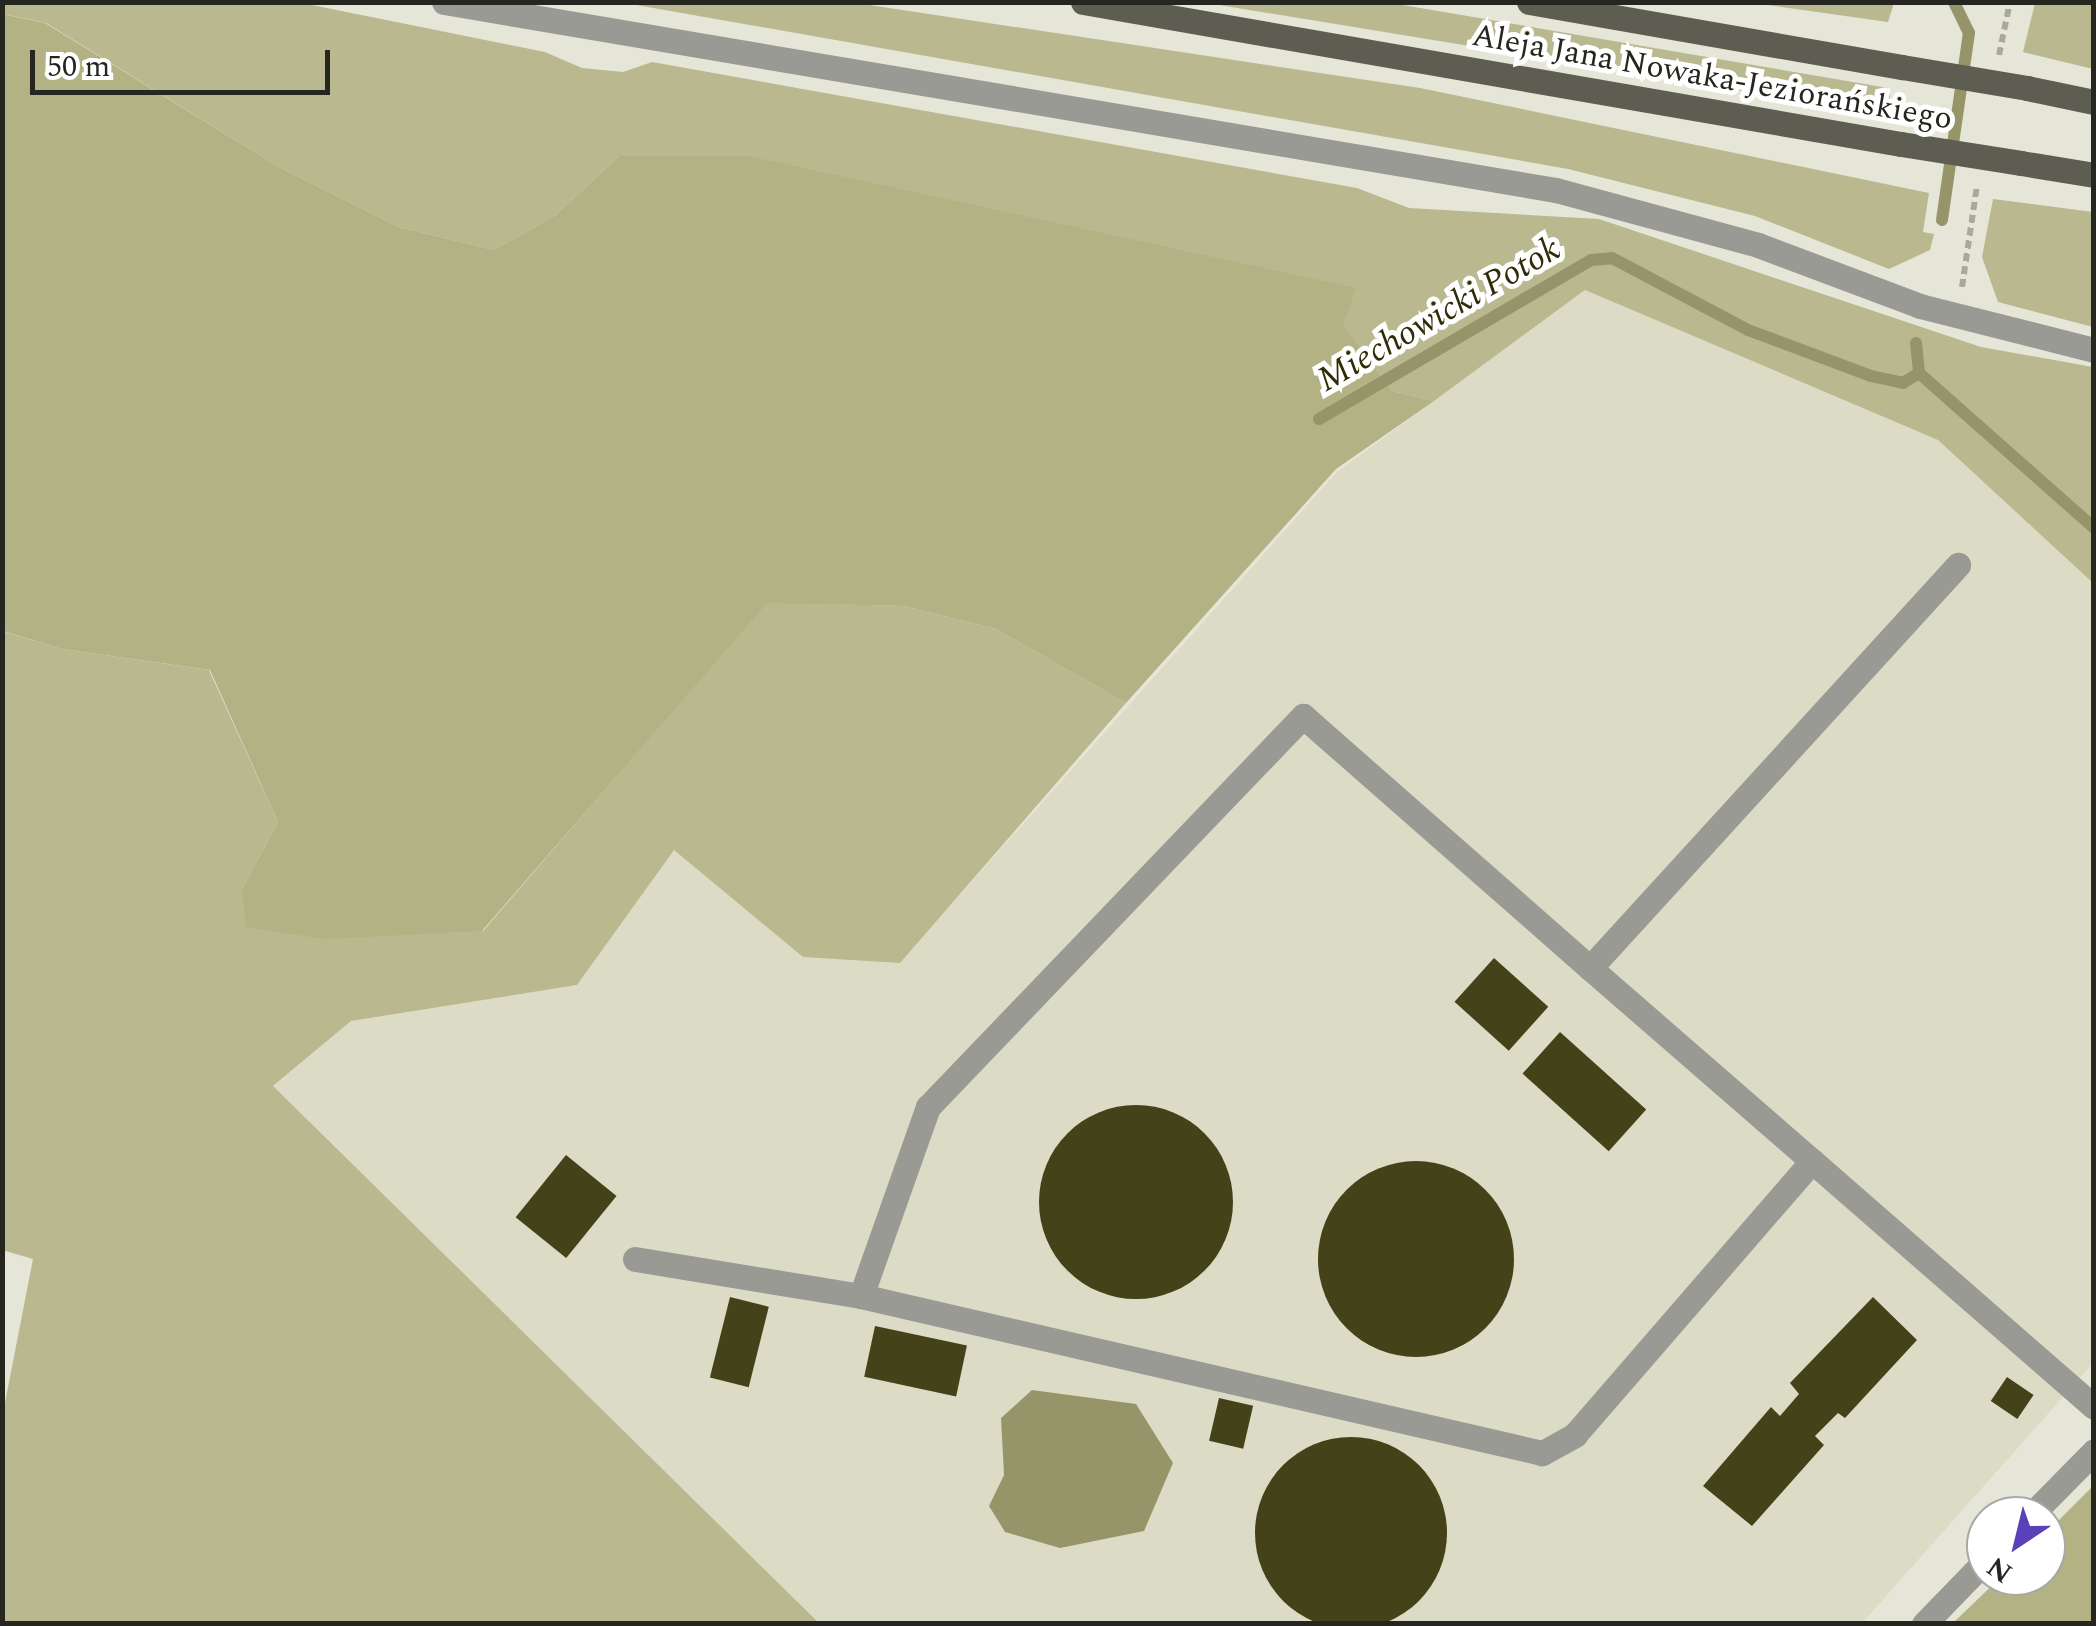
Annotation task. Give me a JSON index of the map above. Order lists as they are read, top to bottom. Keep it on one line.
{"streets":{"main road":["Aleja Jana Nowaka-Jeziorańskiego"]},"water":["Miechowicki Potok"],"scale_bar":"50 m","north":"bottom left"}
